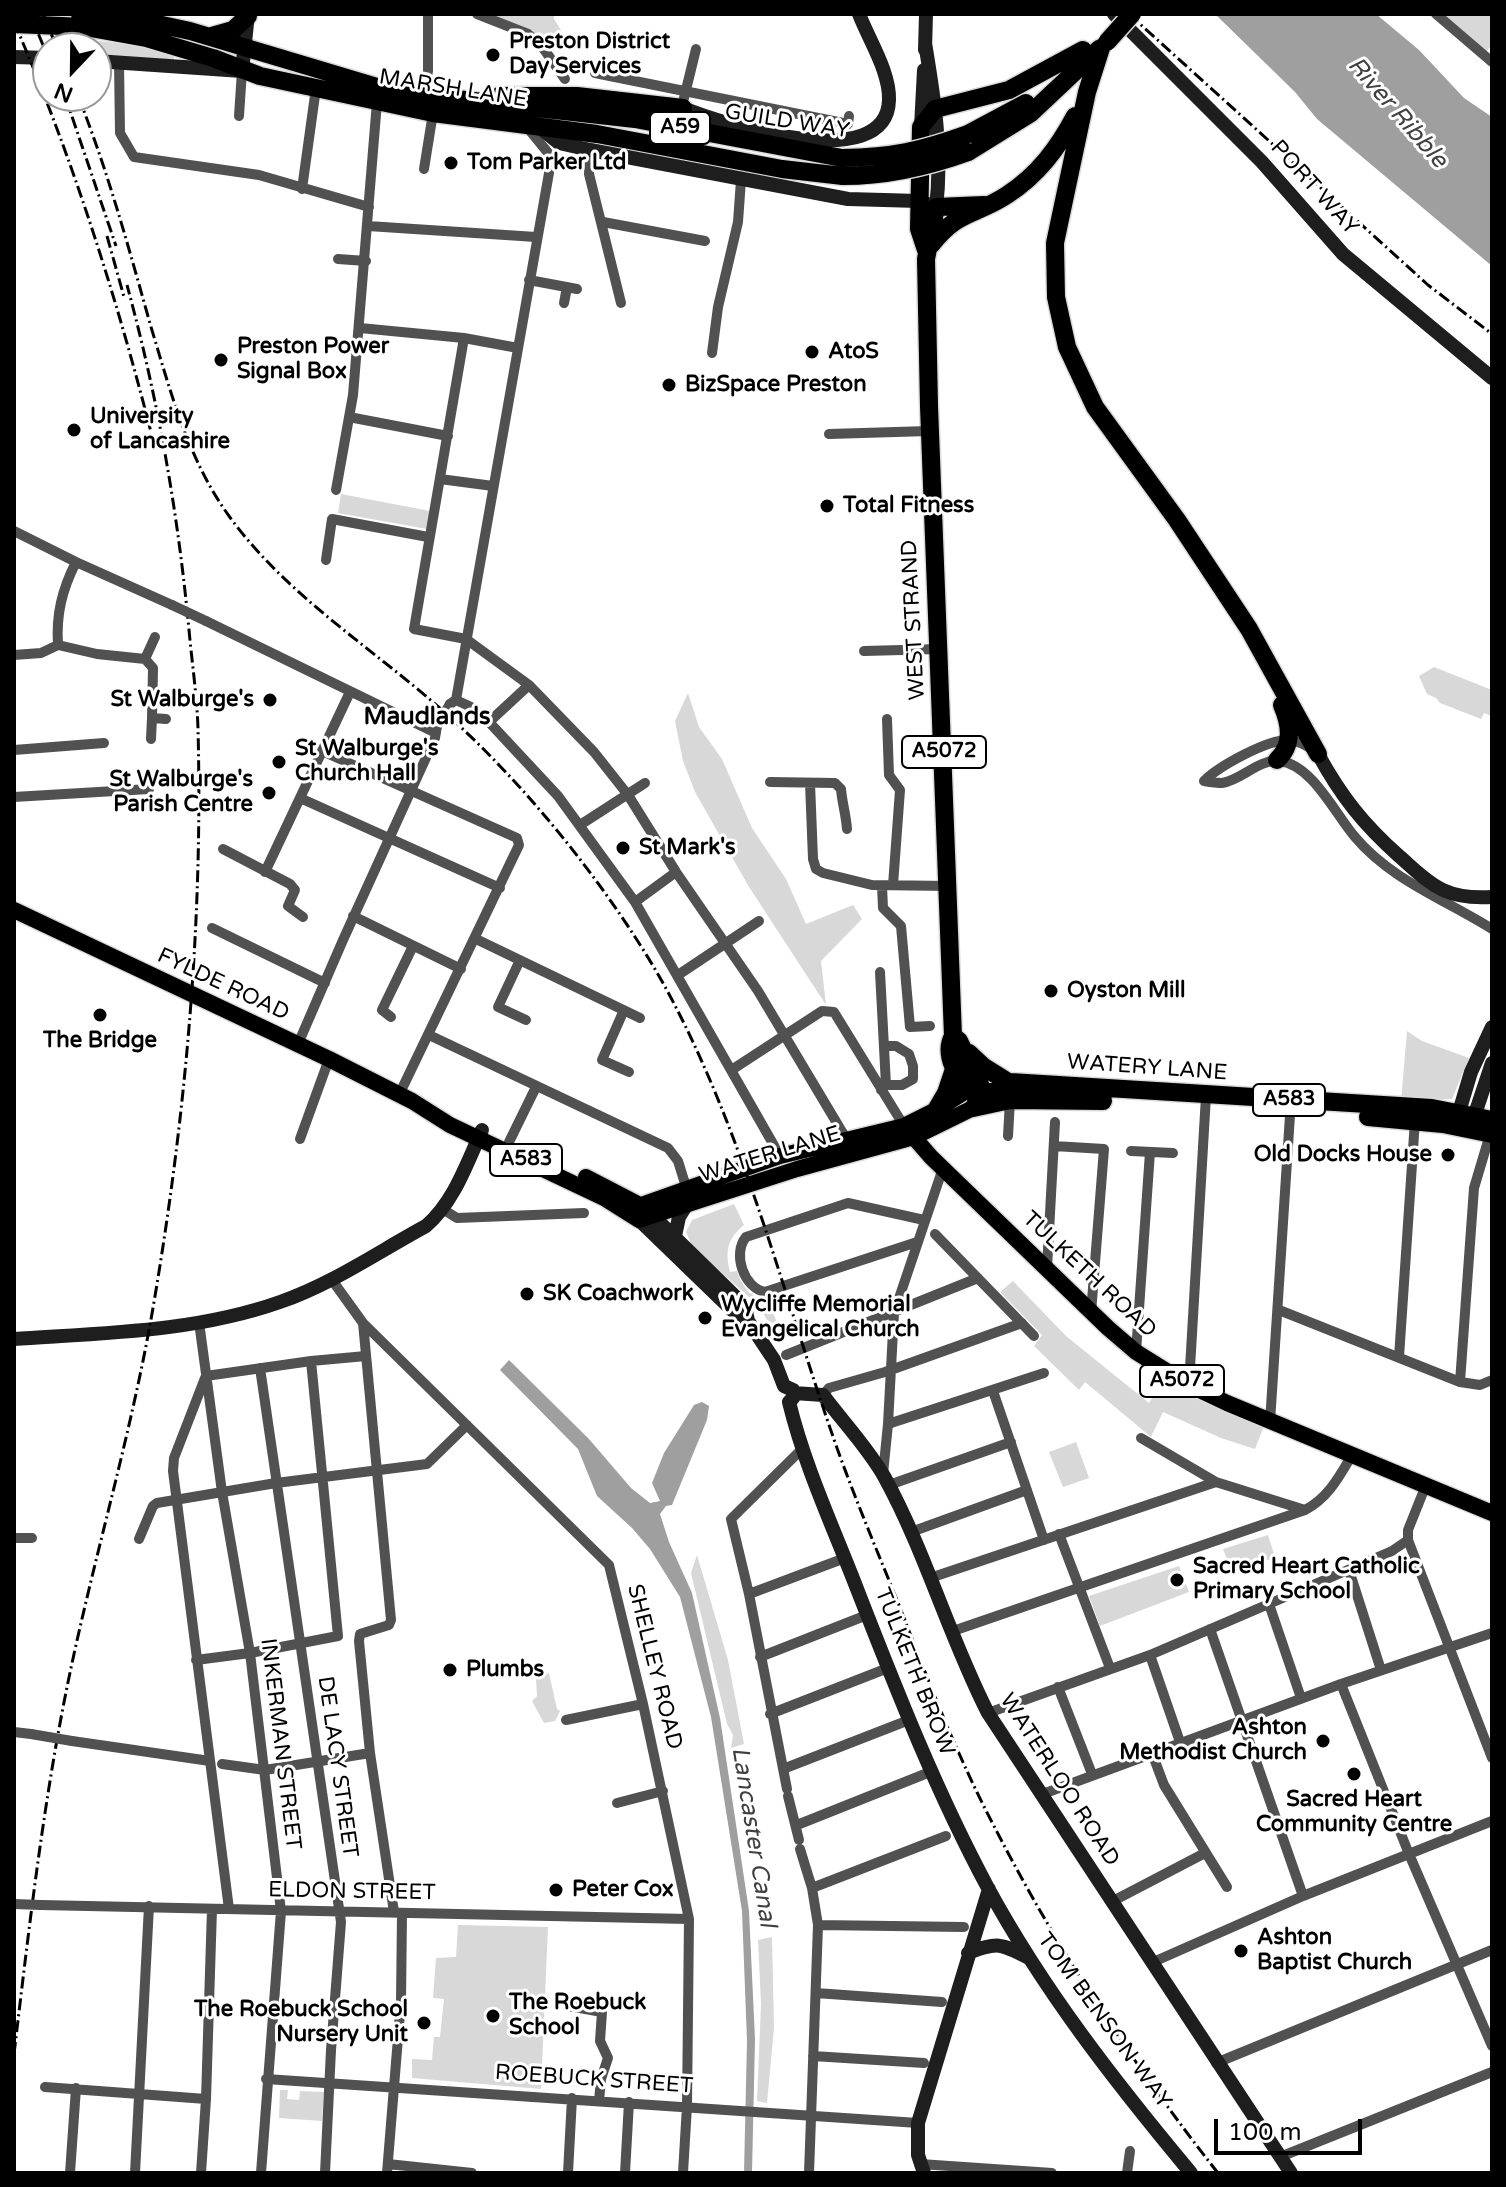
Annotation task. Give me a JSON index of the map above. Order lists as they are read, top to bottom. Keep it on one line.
{"streets":{"highway":["MARSH LANE","GUILD WAY","A59","WEST STRAND","A5072","WATERY LANE","A583"],"main road":["FYLDE ROAD","WATER LANE","TULKETH ROAD"],"street":["PORT WAY","SHELLEY ROAD","TULKETH BROW","INKERMAN STREET","DE LACY STREET","WATERLOO ROAD","ELDON STREET","TOM BENSON WAY","ROEBUCK STREET"]},"crossings":[["MARSH LANE","GUILD WAY"],["MARSH LANE","A59"],["MARSH LANE","WEST STRAND"],["MARSH LANE","A5072"],["GUILD WAY","PORT WAY"],["WEST STRAND","A5072"],["WEST STRAND","WATERY LANE"],["A5072","WATERY LANE"],["A5072","WATER LANE"],["A5072","TULKETH ROAD"],["FYLDE ROAD","WATER LANE"],["FYLDE ROAD","TULKETH BROW"],["WATERY LANE","WATER LANE"],["WATERY LANE","TULKETH ROAD"],["WATER LANE","TULKETH ROAD"],["WATER LANE","TULKETH BROW"],["SHELLEY ROAD","ELDON STREET"],["SHELLEY ROAD","ROEBUCK STREET"],["TULKETH BROW","TOM BENSON WAY"],["INKERMAN STREET","ELDON STREET"],["INKERMAN STREET","ROEBUCK STREET"],["DE LACY STREET","ELDON STREET"],["DE LACY STREET","ROEBUCK STREET"]],"districts":["Maudlands"],"water":["River Ribble","Lancaster Canal"],"places":["Preston District Day Services","Tom Parker Ltd","AtoS","Preston Power Signal Box","BizSpace Preston","University of Lancashire","Total Fitness","St Walburge's","St Walburge's Church Hall","St Walburge's Parish Centre","St Mark's","Oyston Mill","The Bridge","Old Docks House","SK Coachwork","Wycliffe Memorial Evangelical Church","Sacred Heart Catholic Primary School","Plumbs","Ashton Methodist Church","Sacred Heart Community Centre","Peter Cox","Ashton Baptist Church","The Roebuck School","The Roebuck School Nursery Unit"],"scale_bar":"100 m","north":"bottom"}
